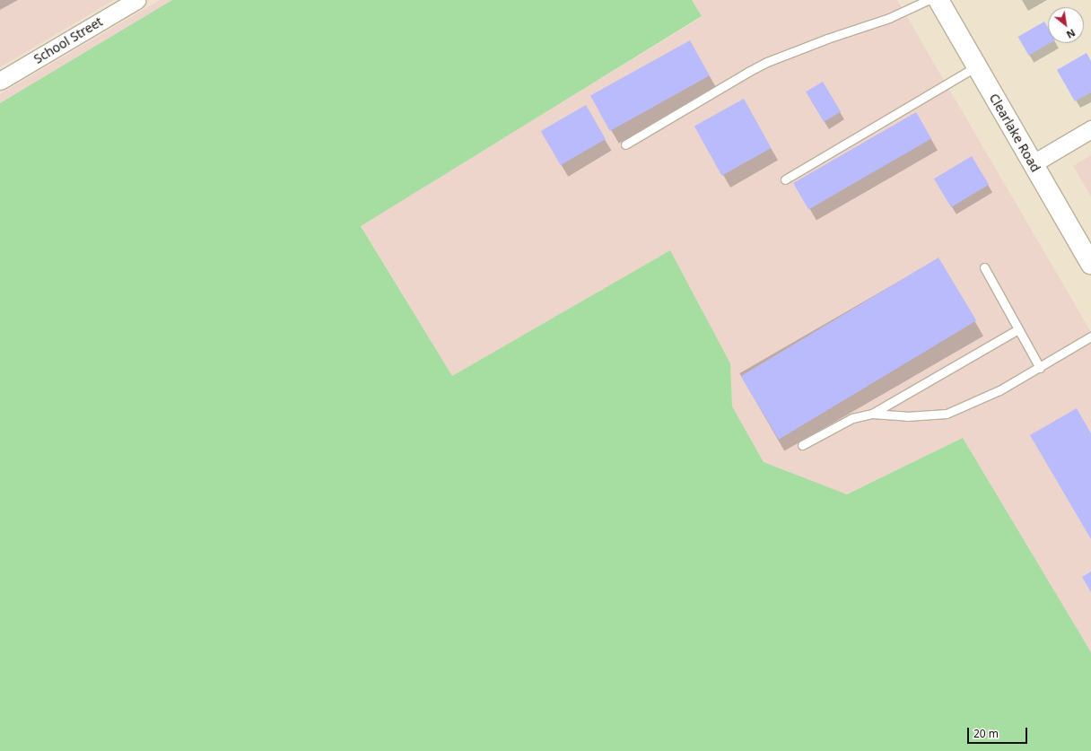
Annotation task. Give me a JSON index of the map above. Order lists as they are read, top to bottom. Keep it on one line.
{"streets":{"main road":["Clearlake Road"],"street":["School Street"]},"scale_bar":"20 m","north":"bottom right"}
